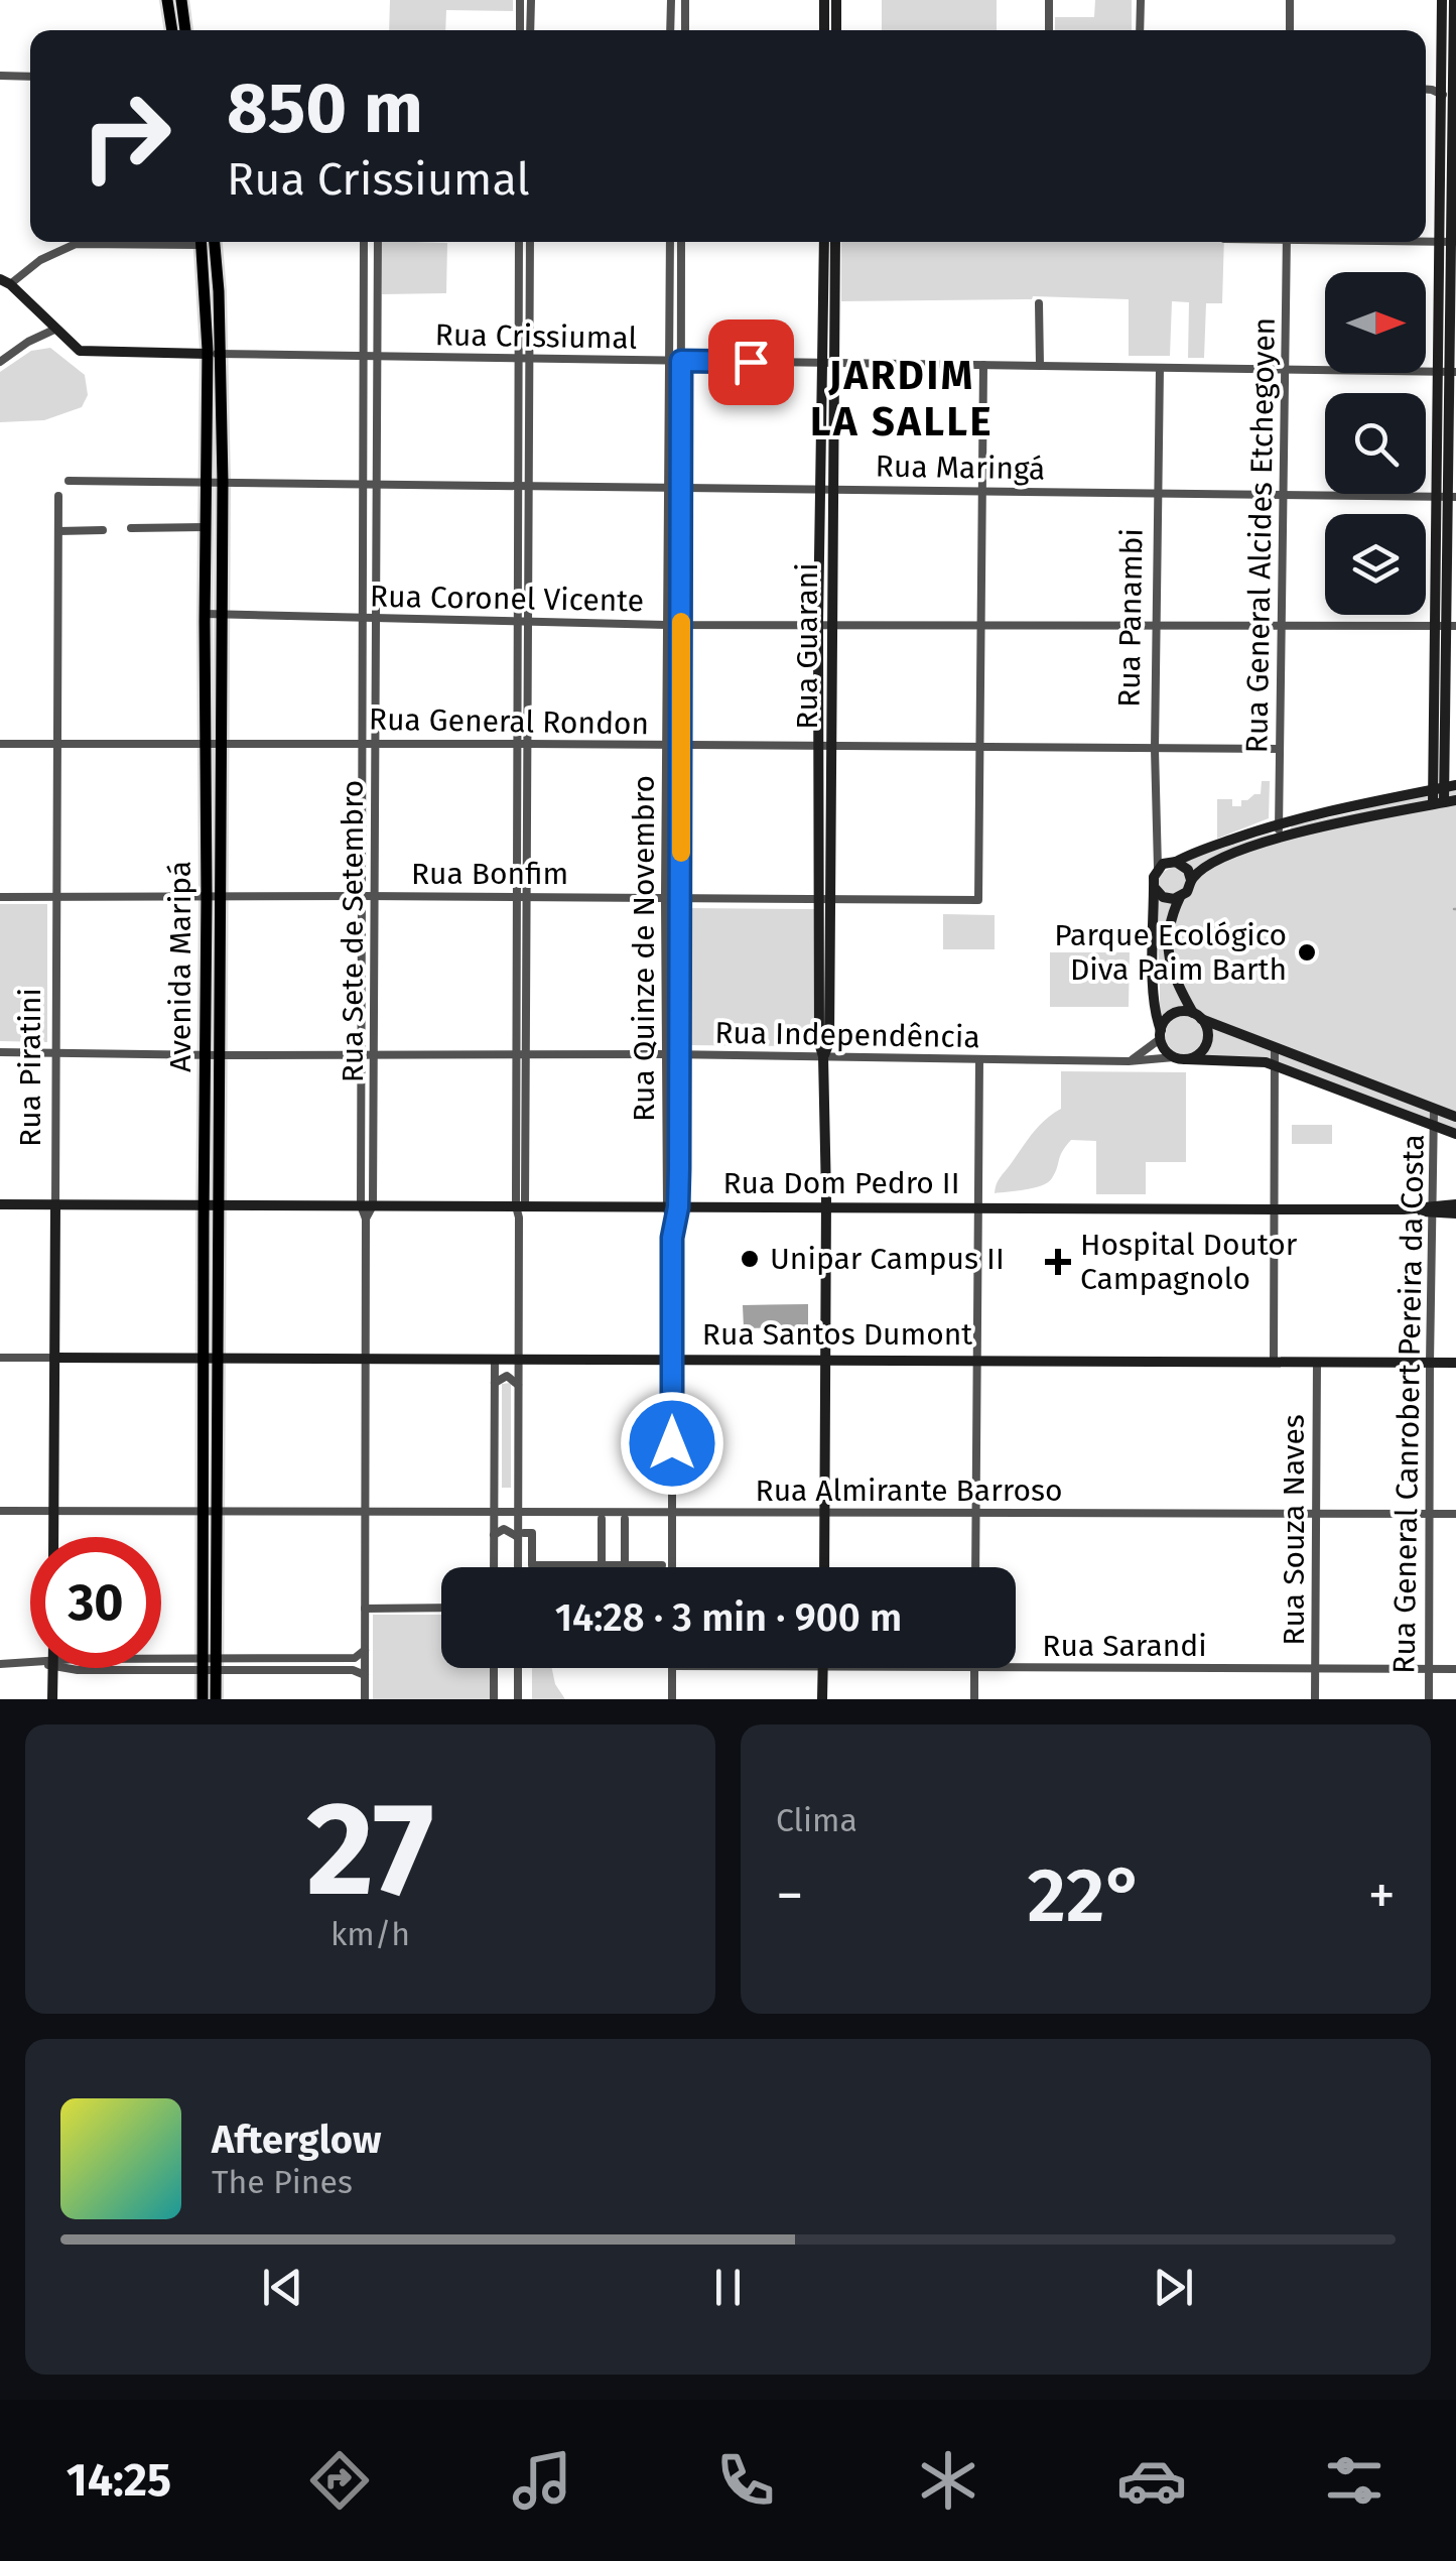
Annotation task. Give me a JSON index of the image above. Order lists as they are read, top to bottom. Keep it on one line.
{"streets":{"main road":["Avenida Maripá"],"street":["Rua Crissiumal","Rua Maringá","Rua General Alcides Etchegoyen","Rua Coronel Vicente","Rua Panambi","Rua Guarani","Rua General Rondon","Rua Bonfim","Rua Sete de Setembro","Rua Quinze de Novembro","Rua Independência","Rua Piratini","Rua Dom Pedro II","Rua Santos Dumont","Rua General Canrobert Pereira da Costa","Rua Almirante Barroso","Rua Souza Naves","Rua Sarandi"]},"crossings":[["Rua Crissiumal","Rua General Alcides Etchegoyen"],["Rua Crissiumal","Rua Panambi"],["Rua Crissiumal","Rua Guarani"],["Rua Crissiumal","Rua Sete de Setembro"],["Rua Crissiumal","Rua Quinze de Novembro"],["Rua Crissiumal","Avenida Maripá"],["Rua Maringá","Rua General Alcides Etchegoyen"],["Rua Maringá","Rua Panambi"],["Rua Maringá","Rua Guarani"],["Rua Maringá","Rua Sete de Setembro"],["Rua Maringá","Rua Quinze de Novembro"],["Rua Maringá","Avenida Maripá"],["Rua General Alcides Etchegoyen","Rua Coronel Vicente"],["Rua General Alcides Etchegoyen","Rua General Rondon"],["Rua Coronel Vicente","Rua Panambi"],["Rua Coronel Vicente","Rua Guarani"],["Rua Coronel Vicente","Rua Sete de Setembro"],["Rua Coronel Vicente","Rua Quinze de Novembro"],["Rua Coronel Vicente","Avenida Maripá"],["Rua Panambi","Rua General Rondon"],["Rua Guarani","Rua General Rondon"],["Rua Guarani","Rua Bonfim"],["Rua Guarani","Rua Independência"],["Rua Guarani","Rua Dom Pedro II"],["Rua Guarani","Rua Santos Dumont"],["Rua Guarani","Rua Almirante Barroso"],["Rua General Rondon","Rua Bonfim"],["Rua General Rondon","Rua Sete de Setembro"],["Rua General Rondon","Rua Quinze de Novembro"],["Rua General Rondon","Avenida Maripá"],["Rua Bonfim","Rua Sete de Setembro"],["Rua Bonfim","Rua Quinze de Novembro"],["Rua Bonfim","Avenida Maripá"],["Rua Bonfim","Rua Piratini"],["Rua Sete de Setembro","Rua Independência"],["Rua Sete de Setembro","Rua Dom Pedro II"],["Rua Quinze de Novembro","Rua Independência"],["Rua Quinze de Novembro","Rua Dom Pedro II"],["Rua Quinze de Novembro","Rua Santos Dumont"],["Rua Quinze de Novembro","Rua Almirante Barroso"],["Avenida Maripá","Rua Independência"],["Avenida Maripá","Rua Dom Pedro II"],["Avenida Maripá","Rua Santos Dumont"],["Avenida Maripá","Rua Almirante Barroso"],["Rua Independência","Rua Piratini"],["Rua Piratini","Rua Almirante Barroso"],["Rua Dom Pedro II","Rua General Canrobert Pereira da Costa"],["Rua Santos Dumont","Rua General Canrobert Pereira da Costa"],["Rua Santos Dumont","Rua Souza Naves"],["Rua General Canrobert Pereira da Costa","Rua Almirante Barroso"],["Rua General Canrobert Pereira da Costa","Rua Sarandi"],["Rua Almirante Barroso","Rua Souza Naves"],["Rua Souza Naves","Rua Sarandi"]],"districts":["JARDIM LA SALLE"],"places":{"other":["Parque Ecológico Diva Paim Barth","Unipar Campus II"],"health":["Hospital Doutor Campagnolo"]},"north":"right","page":{"turn":["850 m","Rua Crissiumal"],"limit":"30","trip":"14:28 · 3 min · 900 m","tile":[["27","km/h"],"Clima"],"heat":["−","22°","+"],"song":["Afterglow","The Pines"],"tabs":"14:25"}}
